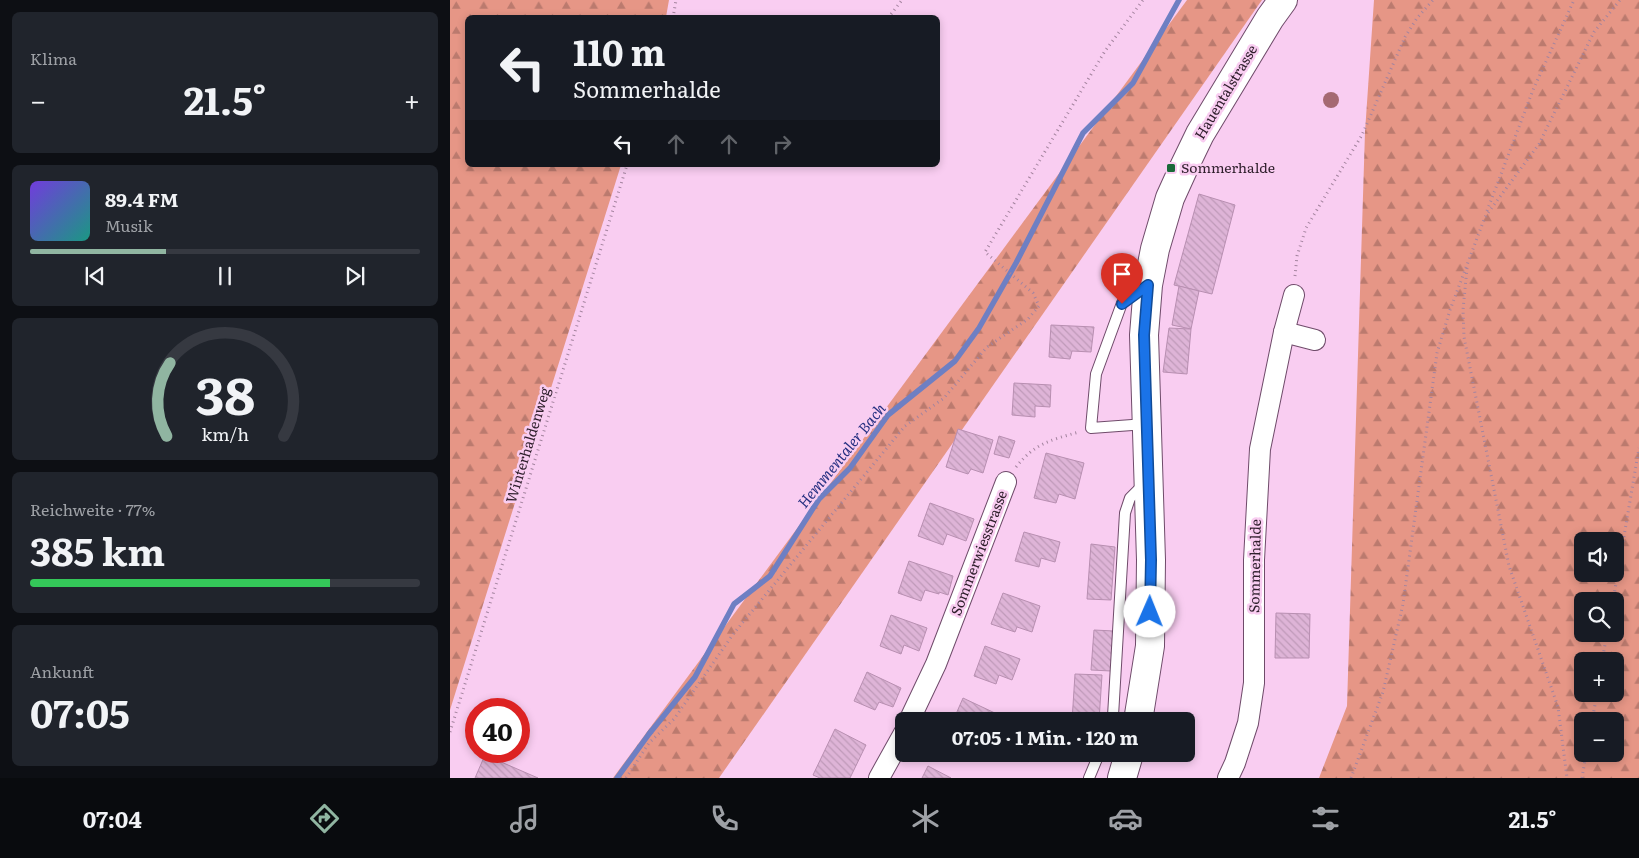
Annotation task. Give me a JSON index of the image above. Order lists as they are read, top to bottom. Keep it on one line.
{"streets":{"street":["Hauentalstrasse","Sommerwiesstrasse","Sommerhalde"],"path":["Winterhaldenweg"]},"water":["Hemmentaler Bach"],"places":{"transit":["Sommerhalde"]},"page":{"tile":["Klima",["Reichweite · 77%","385 km"],["Ankunft","07:05"]],"turn":["110 m","Sommerhalde"],"heat":["−","21.5°","+"],"song":["89.4 FM","Musik"],"map_buttons":["+","−"],"limit":"40","trip":"07:05 · 1 Min. · 120 m","tabs":["07:04","21.5°"],"gauge":["38","km/h"]}}
